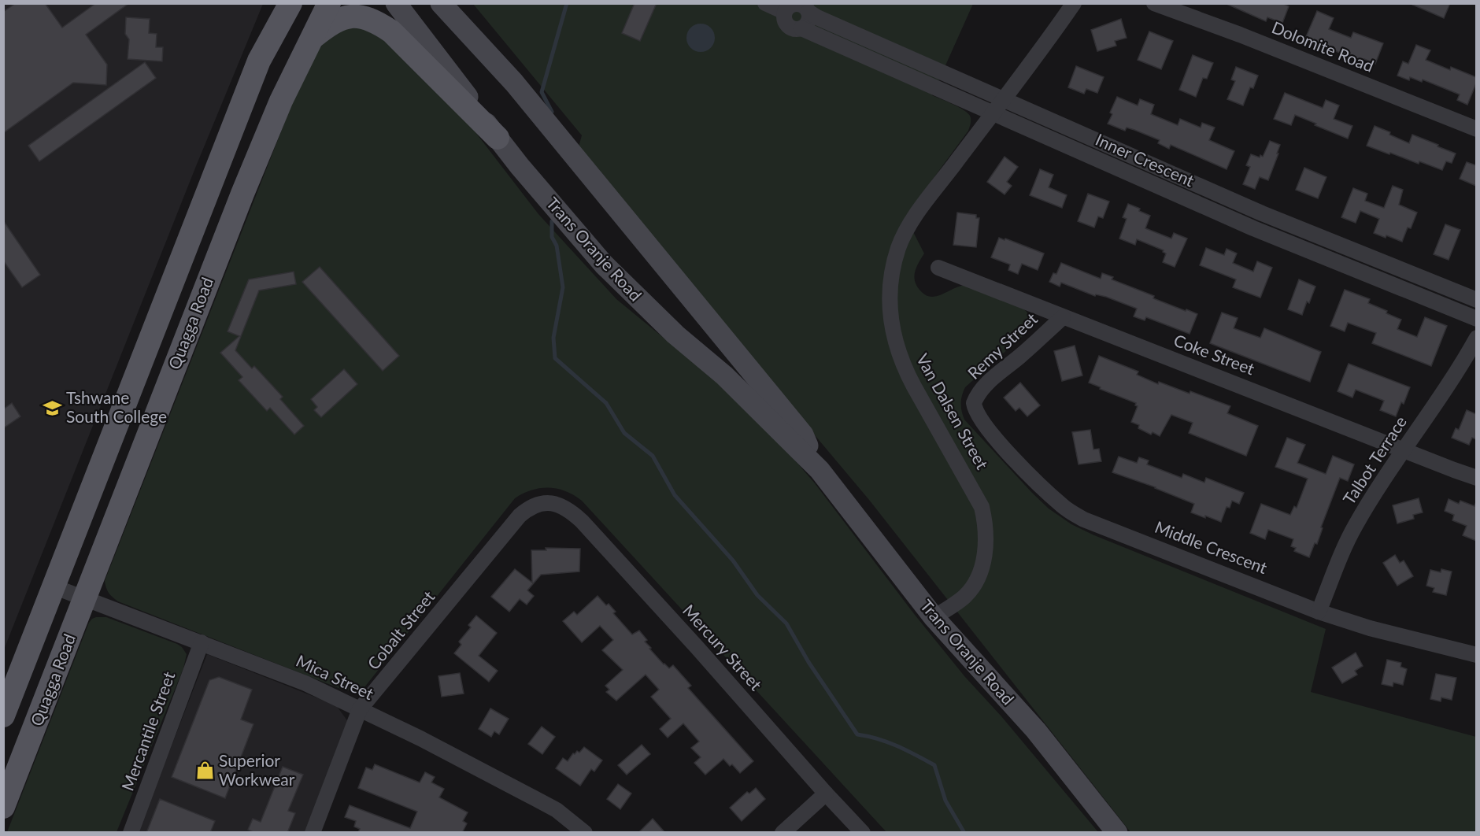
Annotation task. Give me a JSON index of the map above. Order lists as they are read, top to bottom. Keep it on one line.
{"streets":{"main road":["Trans Oranje Road","Quagga Road"],"street":["Dolomite Road","Inner Crescent","Remy Street","Coke Street","Van Dalsen Street","Talbot Terrace","Middle Crescent","Cobalt Street","Mercury Street","Mica Street","Mercantile Street"]},"crossings":[["Inner Crescent","Van Dalsen Street"],["Trans Oranje Road","Van Dalsen Street"],["Quagga Road","Mica Street"],["Remy Street","Coke Street"],["Remy Street","Middle Crescent"],["Coke Street","Talbot Terrace"],["Talbot Terrace","Middle Crescent"],["Cobalt Street","Mercury Street"],["Cobalt Street","Mica Street"],["Mica Street","Mercantile Street"]],"places":{"school or university":["Tshwane South College"],"shop":["Superior Workwear"]}}
